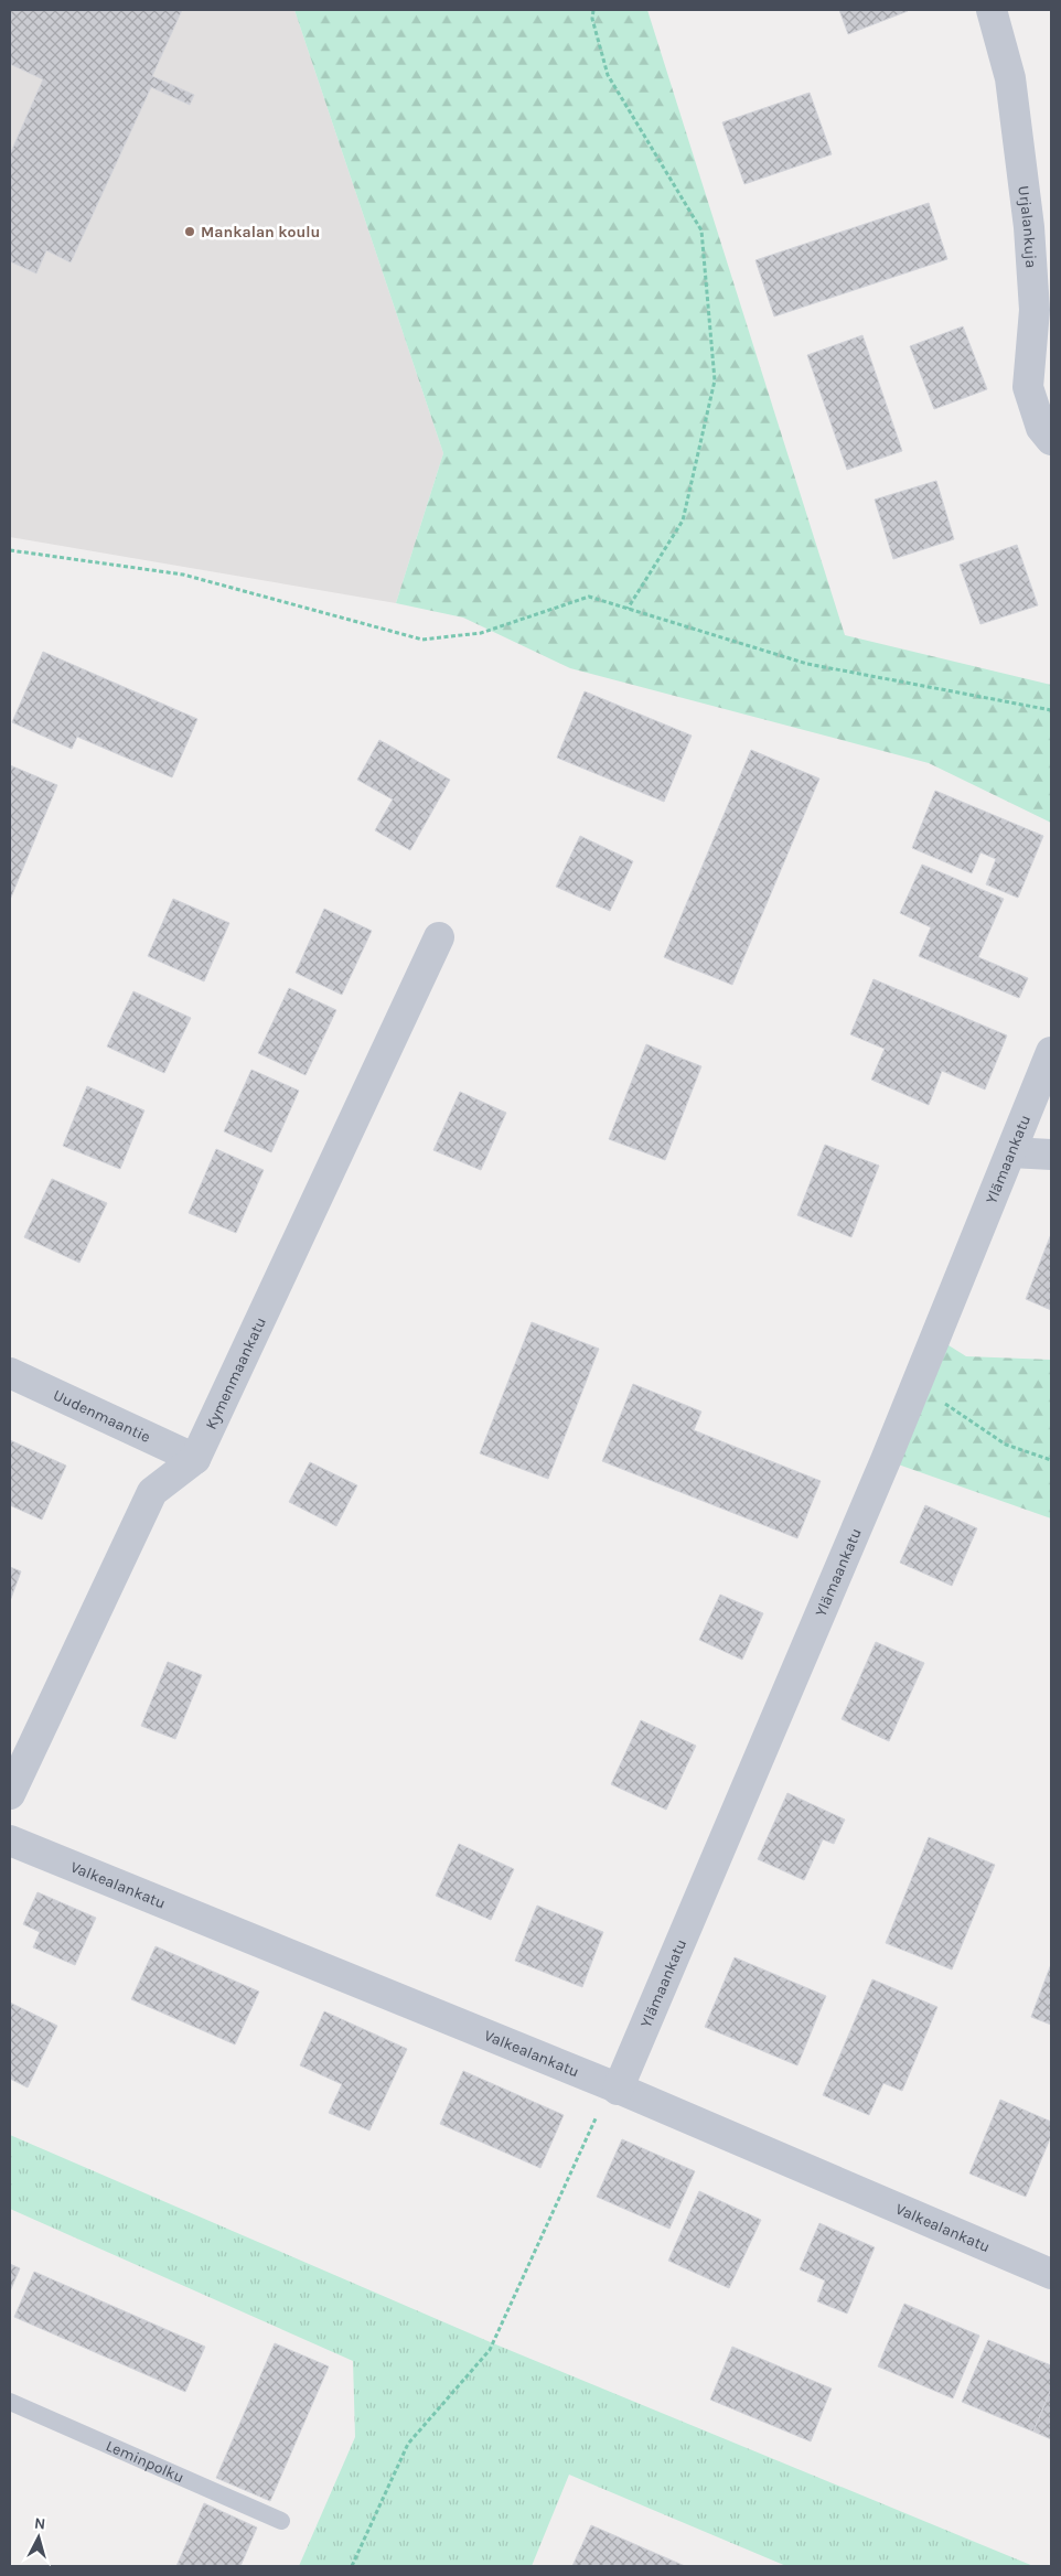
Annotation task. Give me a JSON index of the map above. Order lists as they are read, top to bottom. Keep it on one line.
{"streets":{"street":["Urjalankuja","Ylämaankatu","Kymenmaankatu","Uudenmaantie","Valkealankatu"],"lane":["Leminpolku"]},"crossings":[["Ylämaankatu","Valkealankatu"],["Kymenmaankatu","Uudenmaantie"]],"places":["Mankalan koulu"],"north":"top"}
